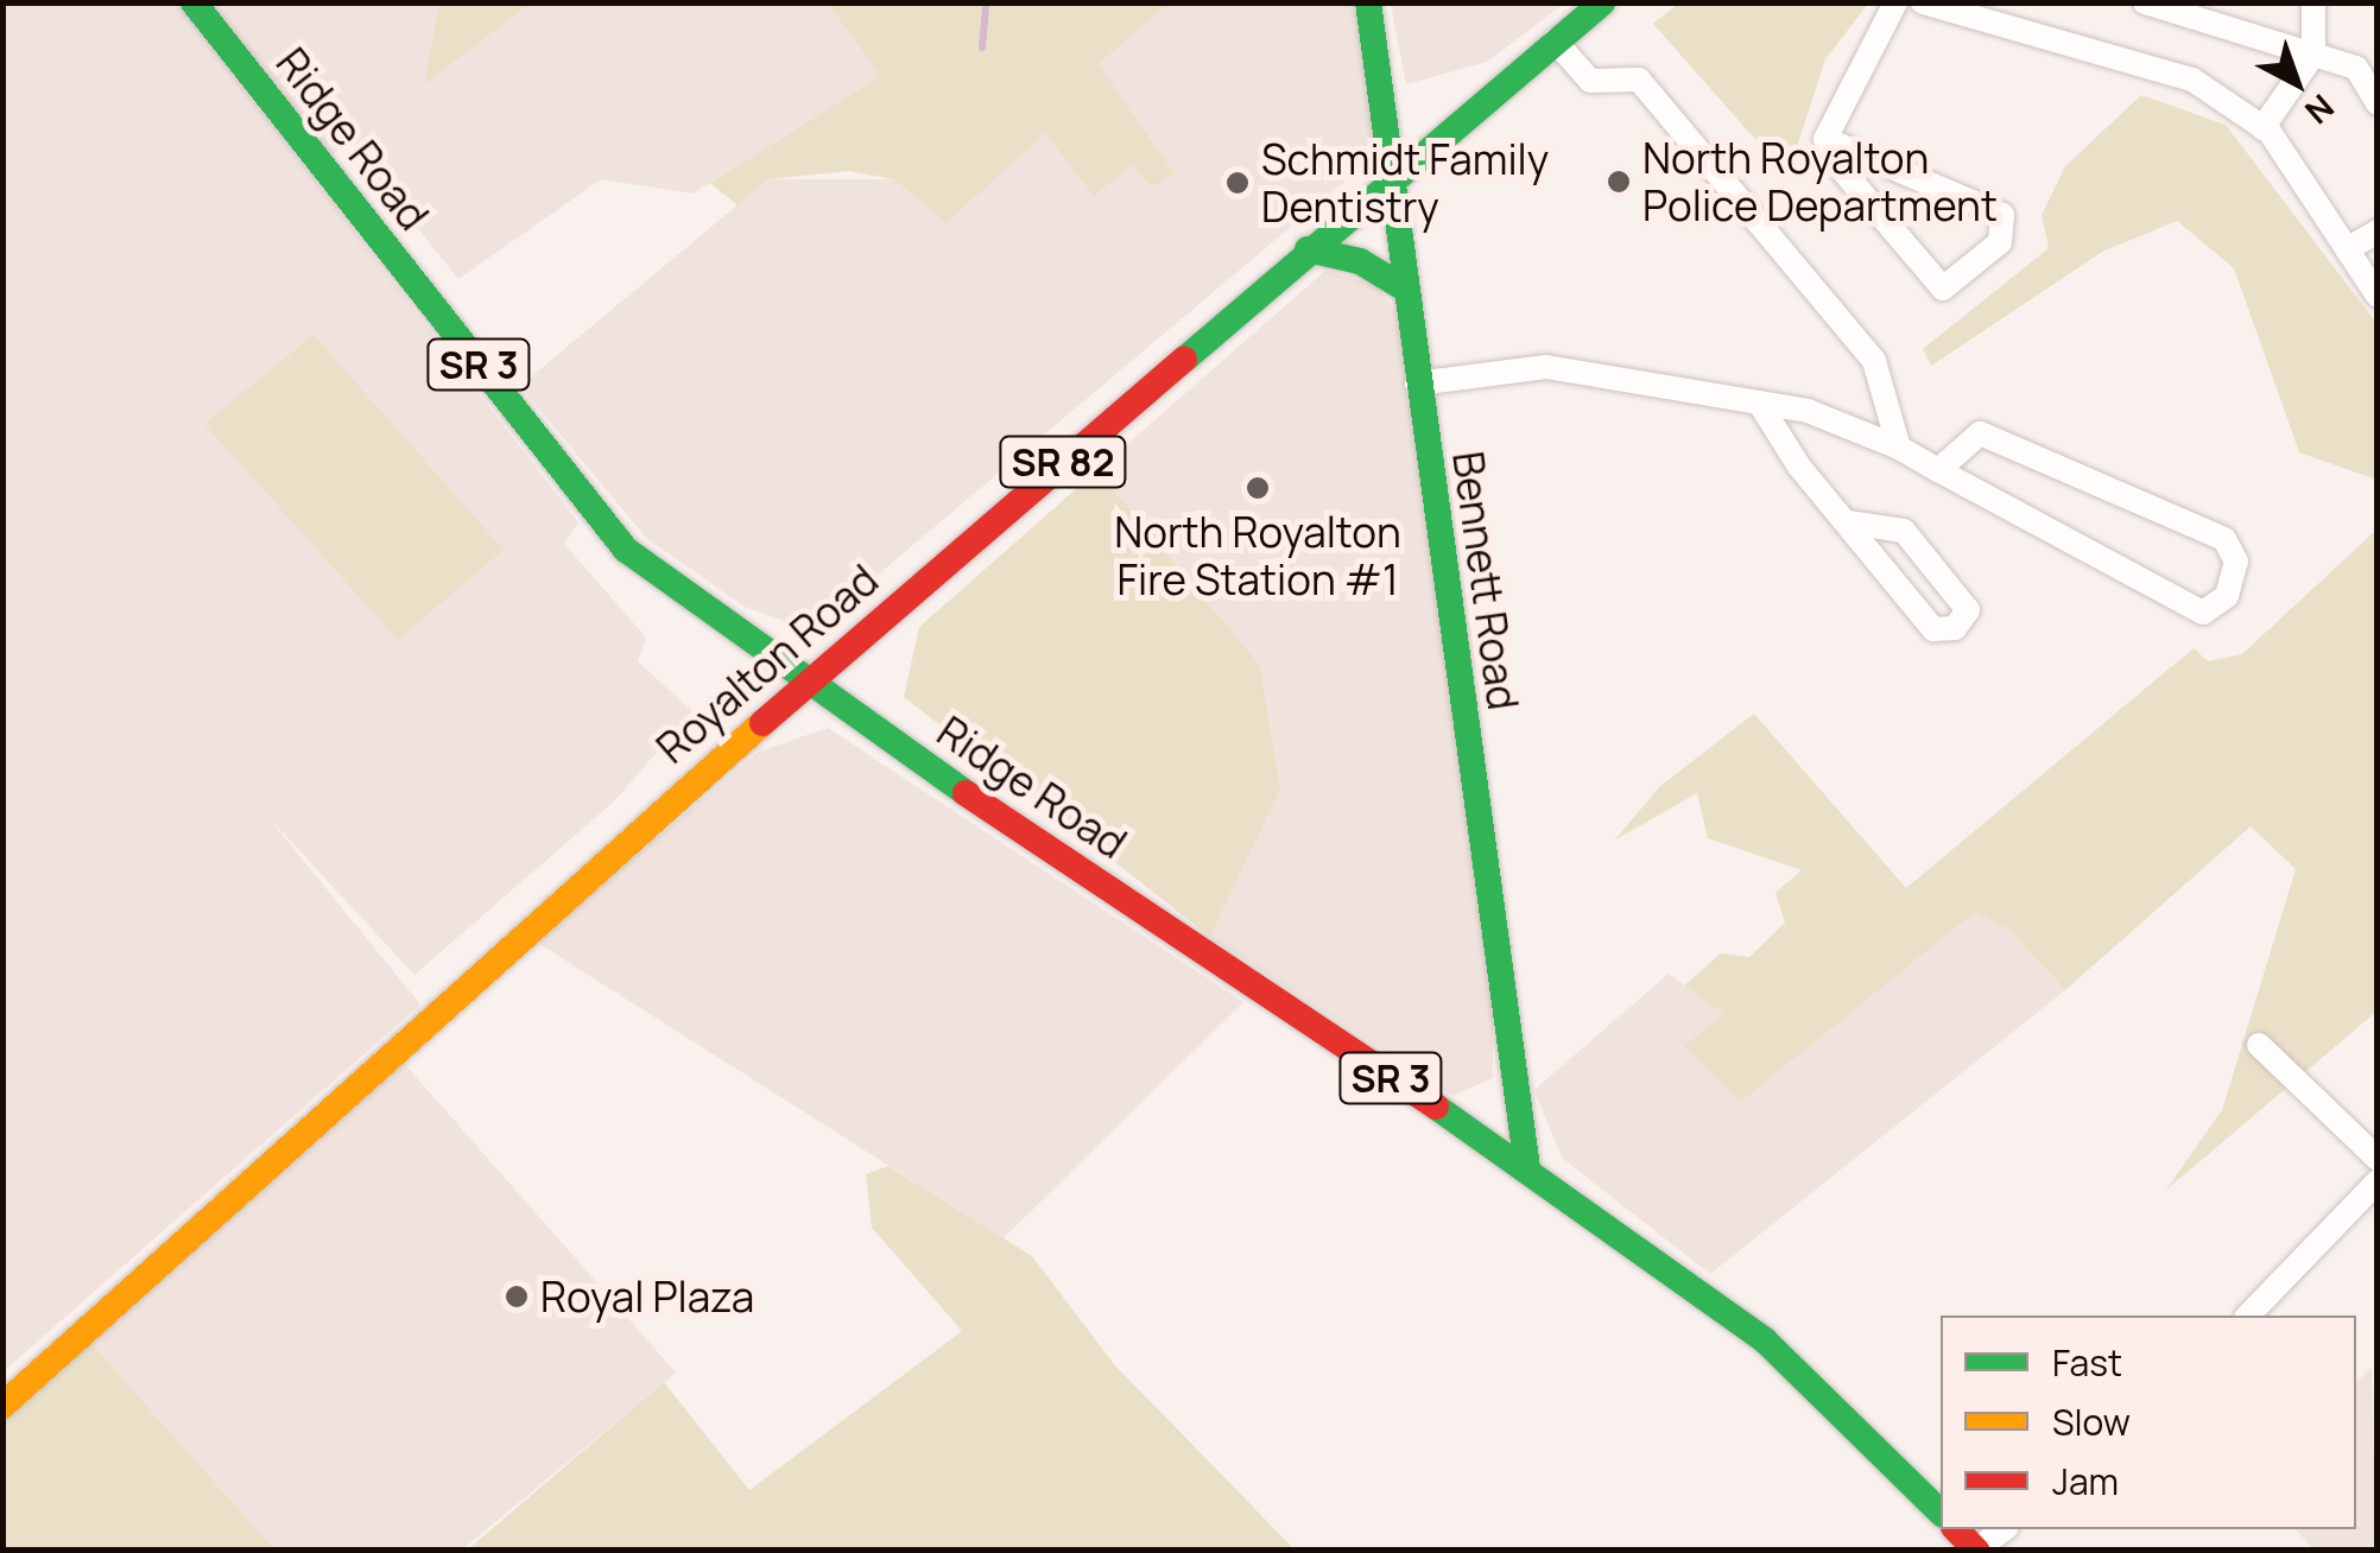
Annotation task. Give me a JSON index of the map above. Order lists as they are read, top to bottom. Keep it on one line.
{"streets":{"main road":["Ridge Road","SR 3","SR 82","Bennett Road","Royalton Road"]},"crossings":[["Ridge Road","Bennett Road"],["Ridge Road","Royalton Road"],["Bennett Road","Royalton Road"]],"places":["North Royalton Police Department","Schmidt Family Dentistry","North Royalton Fire Station #1","Royal Plaza"],"legend":["Fast","Slow","Jam"],"north":"bottom right"}
